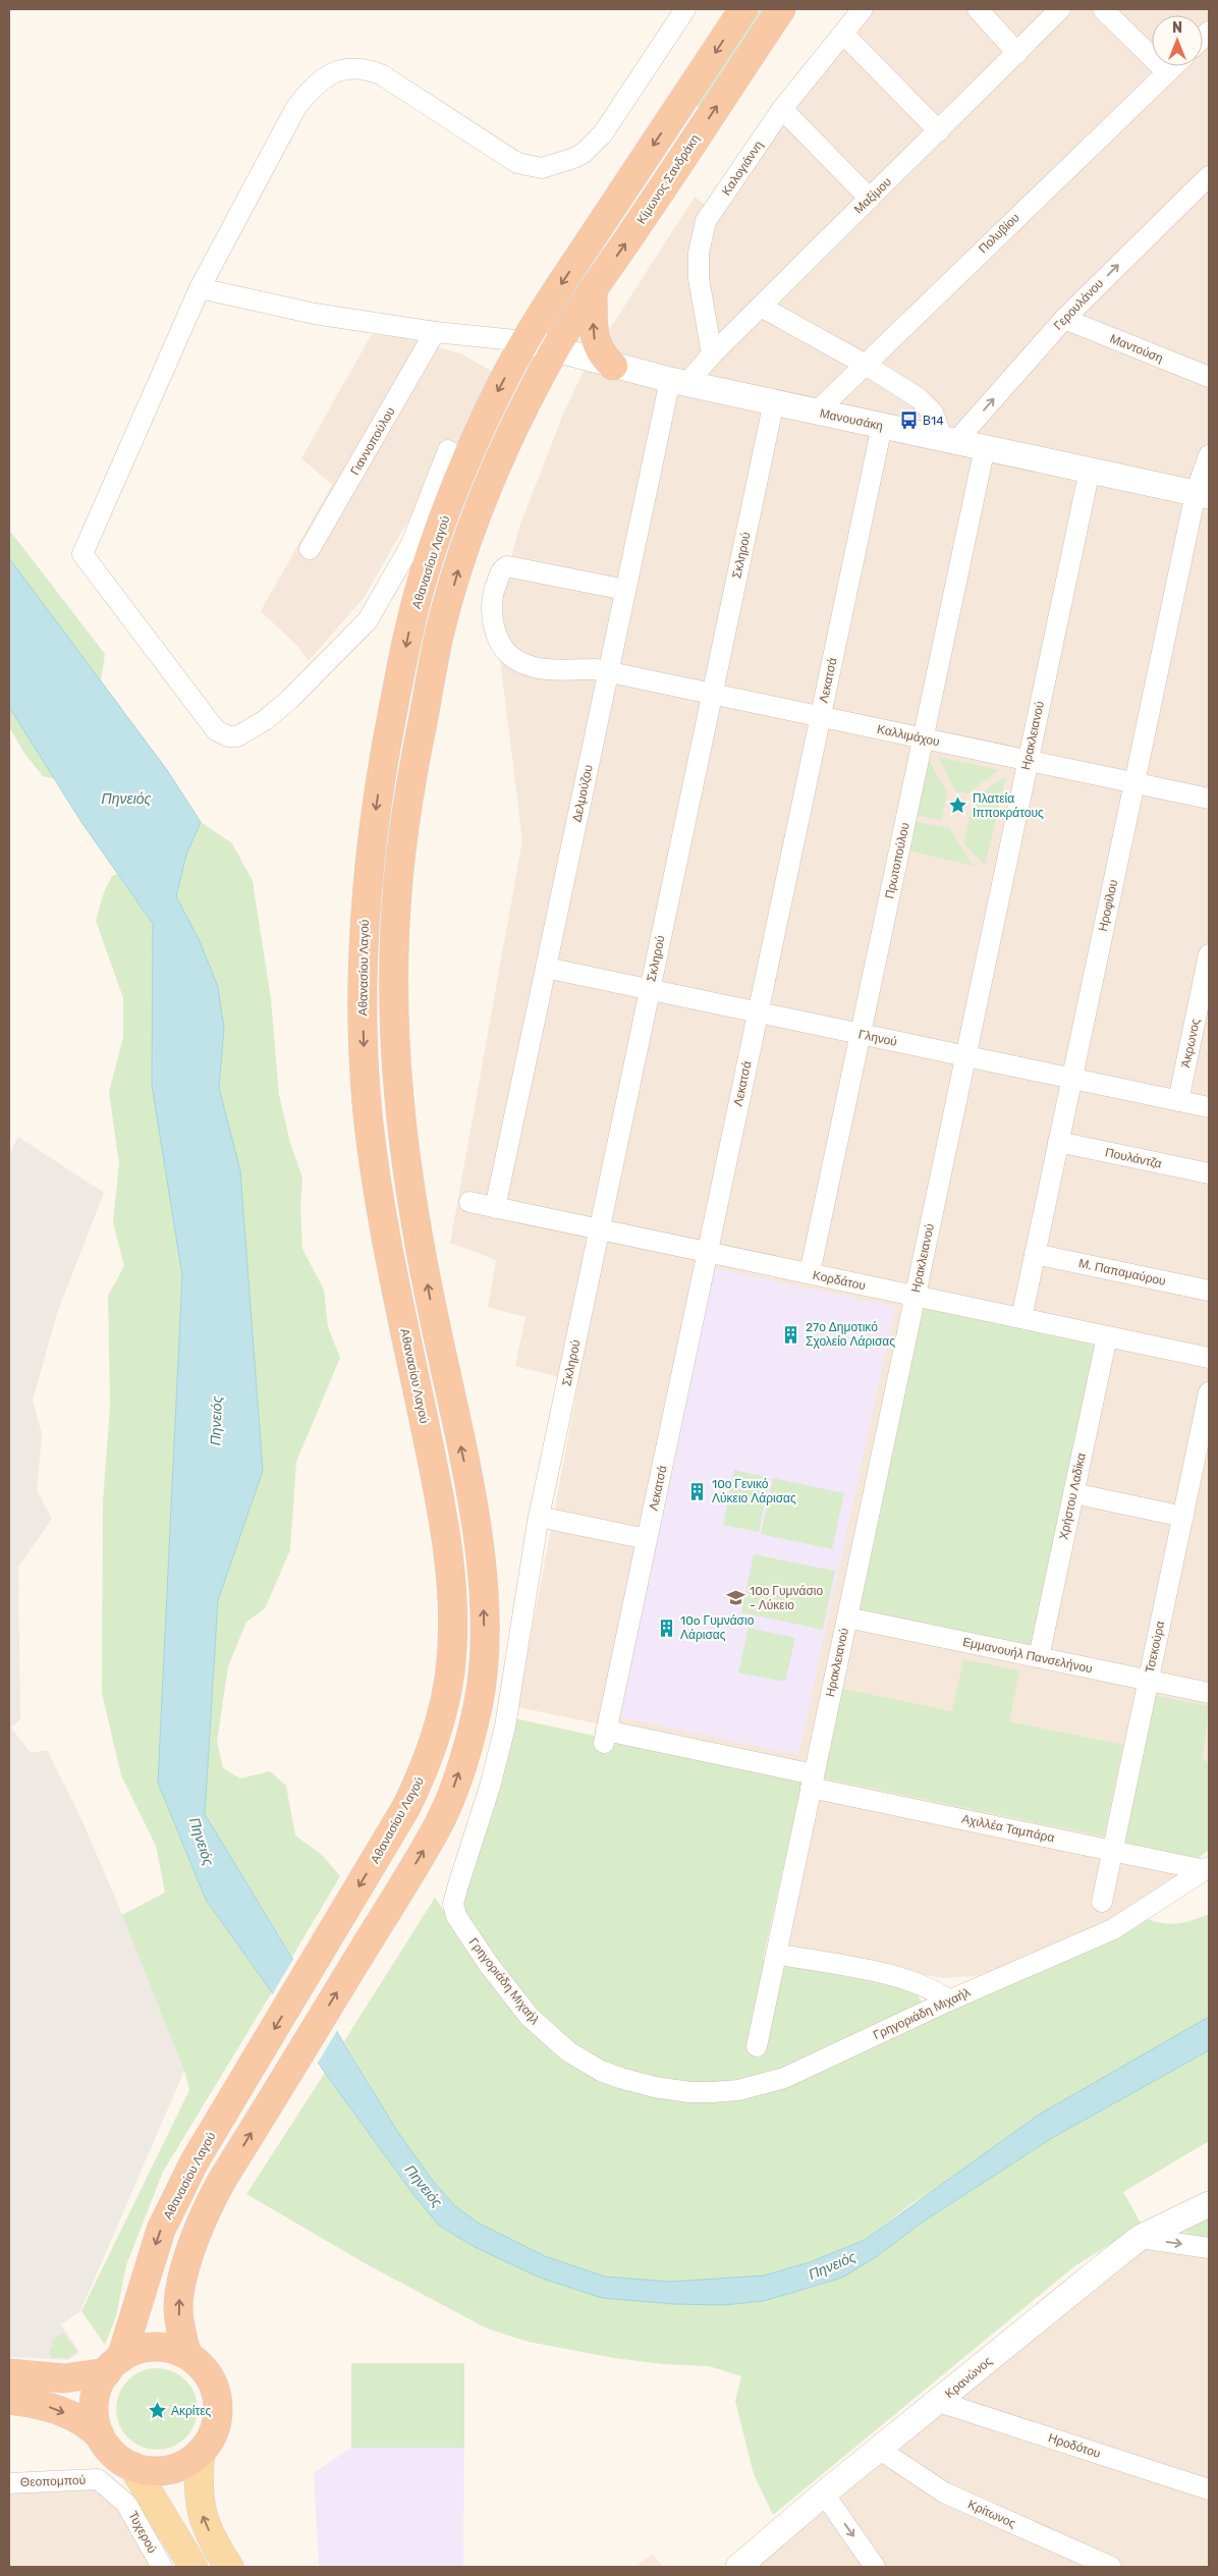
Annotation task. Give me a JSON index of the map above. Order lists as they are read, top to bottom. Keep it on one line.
{"streets":{"highway":["Κίμωνος Σανδράκη","Αθανασίου Λαγού"],"street":["Καλογιάννη","Μαξίμου","Πολυβίου","Γερουλάνου","Μαντούση","Μανουσάκη","Γιαννοπούλου","Σκληρού","Λεκατσά","Καλλιμάχου","Ηρακλειανού","Δελμούζου","Πρωτοπούλου","Ηροφίλου","Γληνού","Άκρωνος","Πουλάντζα","Μ. Παπαμαύρου","Κορδάτου","Χρήστου Λαδίκα","Τσεκούρα","Εμμανουήλ Πανσελήνου","Αχιλλέα Ταμπάρα","Γρηγοριάδη Μιχαήλ","Κρανώνος","Ηροδότου","Θεοπομπού","Κρίτωνος","Τυχερού"]},"crossings":[["Καλογιάννη","Μαξίμου"],["Κίμωνος Σανδράκη","Μανουσάκη"],["Μαξίμου","Μανουσάκη"],["Μαξίμου","Δελμούζου"],["Πολυβίου","Μανουσάκη"],["Γερουλάνου","Μαντούση"],["Γερουλάνου","Μανουσάκη"],["Μανουσάκη","Σκληρού"],["Μανουσάκη","Αθανασίου Λαγού"],["Μανουσάκη","Λεκατσά"],["Μανουσάκη","Ηρακλειανού"],["Μανουσάκη","Δελμούζου"],["Μανουσάκη","Πρωτοπούλου"],["Μανουσάκη","Ηροφίλου"],["Σκληρού","Καλλιμάχου"],["Σκληρού","Γληνού"],["Σκληρού","Κορδάτου"],["Σκληρού","Γρηγοριάδη Μιχαήλ"],["Λεκατσά","Καλλιμάχου"],["Λεκατσά","Γληνού"],["Λεκατσά","Κορδάτου"],["Λεκατσά","Αχιλλέα Ταμπάρα"],["Καλλιμάχου","Ηρακλειανού"],["Καλλιμάχου","Δελμούζου"],["Καλλιμάχου","Πρωτοπούλου"],["Καλλιμάχου","Ηροφίλου"],["Ηρακλειανού","Γληνού"],["Ηρακλειανού","Κορδάτου"],["Ηρακλειανού","Εμμανουήλ Πανσελήνου"],["Ηρακλειανού","Αχιλλέα Ταμπάρα"],["Δελμούζου","Γληνού"],["Δελμούζου","Κορδάτου"],["Πρωτοπούλου","Γληνού"],["Πρωτοπούλου","Κορδάτου"],["Ηροφίλου","Γληνού"],["Ηροφίλου","Πουλάντζα"],["Ηροφίλου","Μ. Παπαμαύρου"],["Ηροφίλου","Κορδάτου"],["Γληνού","Άκρωνος"],["Κορδάτου","Χρήστου Λαδίκα"],["Χρήστου Λαδίκα","Εμμανουήλ Πανσελήνου"],["Τσεκούρα","Εμμανουήλ Πανσελήνου"],["Τσεκούρα","Αχιλλέα Ταμπάρα"],["Αχιλλέα Ταμπάρα","Γρηγοριάδη Μιχαήλ"],["Κρανώνος","Ηροδότου"],["Κρανώνος","Κρίτωνος"],["Θεοπομπού","Τυχερού"]],"one_way":["Γερουλάνου"],"water":["Πηνειός"],"places":{"bus stop":["Β14"],"place":["Πλατεία Ιπποκράτους","Ακρίτες"],"building":["27ο Δημοτικό Σχολείο Λάρισας","10ο Γενικό Λύκειο Λάρισας","10o Γυμνάσιο Λάρισας"],"school or university":["10ο Γυμνάσιο - Λύκειο"]},"north":"top"}
